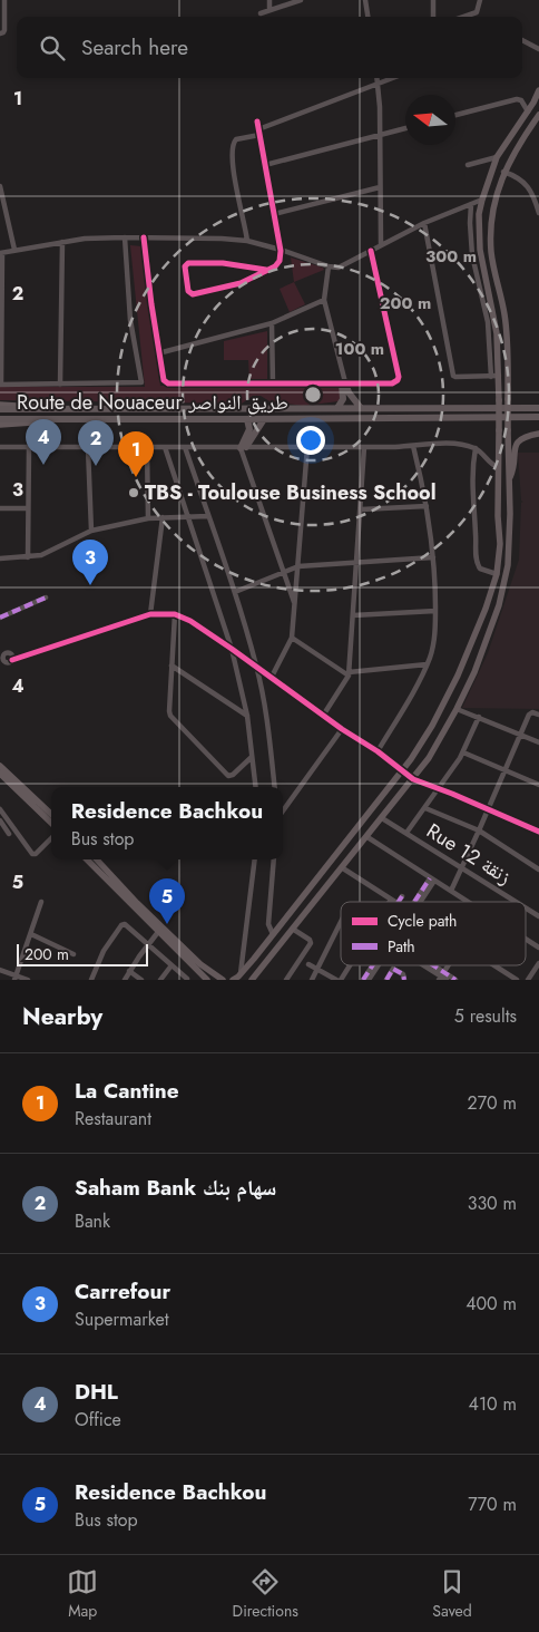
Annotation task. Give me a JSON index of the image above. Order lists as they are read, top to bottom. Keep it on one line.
{"streets":{"highway":["Route de Nouaceur طريق النواصر"],"street":["Rue 12 زنقة"]},"places":["TBS - Toulouse Business School"],"legend":["Cycle path","Path"],"scale_bar":"200 m","north":"left","page":{"search":"Search here","pins":["4","2","1","3","5"],"popup":["Residence Bachkou","Bus stop"],"scale":"200 m","heading":["Nearby","5 results"],"list":[{"mark":"1","name":"La Cantine","note":"Restaurant","value":"270 m"},{"mark":"2","name":"Saham Bank سهام بنك","note":"Bank","value":"330 m"},{"mark":"3","name":"Carrefour","note":"Supermarket","value":"400 m"},{"mark":"4","name":"DHL","note":"Office","value":"410 m"},{"mark":"5","name":"Residence Bachkou","note":"Bus stop","value":"770 m"}],"nav":["Map","Directions","Saved"]},"grid":{"rows":["1","2","3","4","5"]},"rings":["300 m","200 m","100 m"]}
